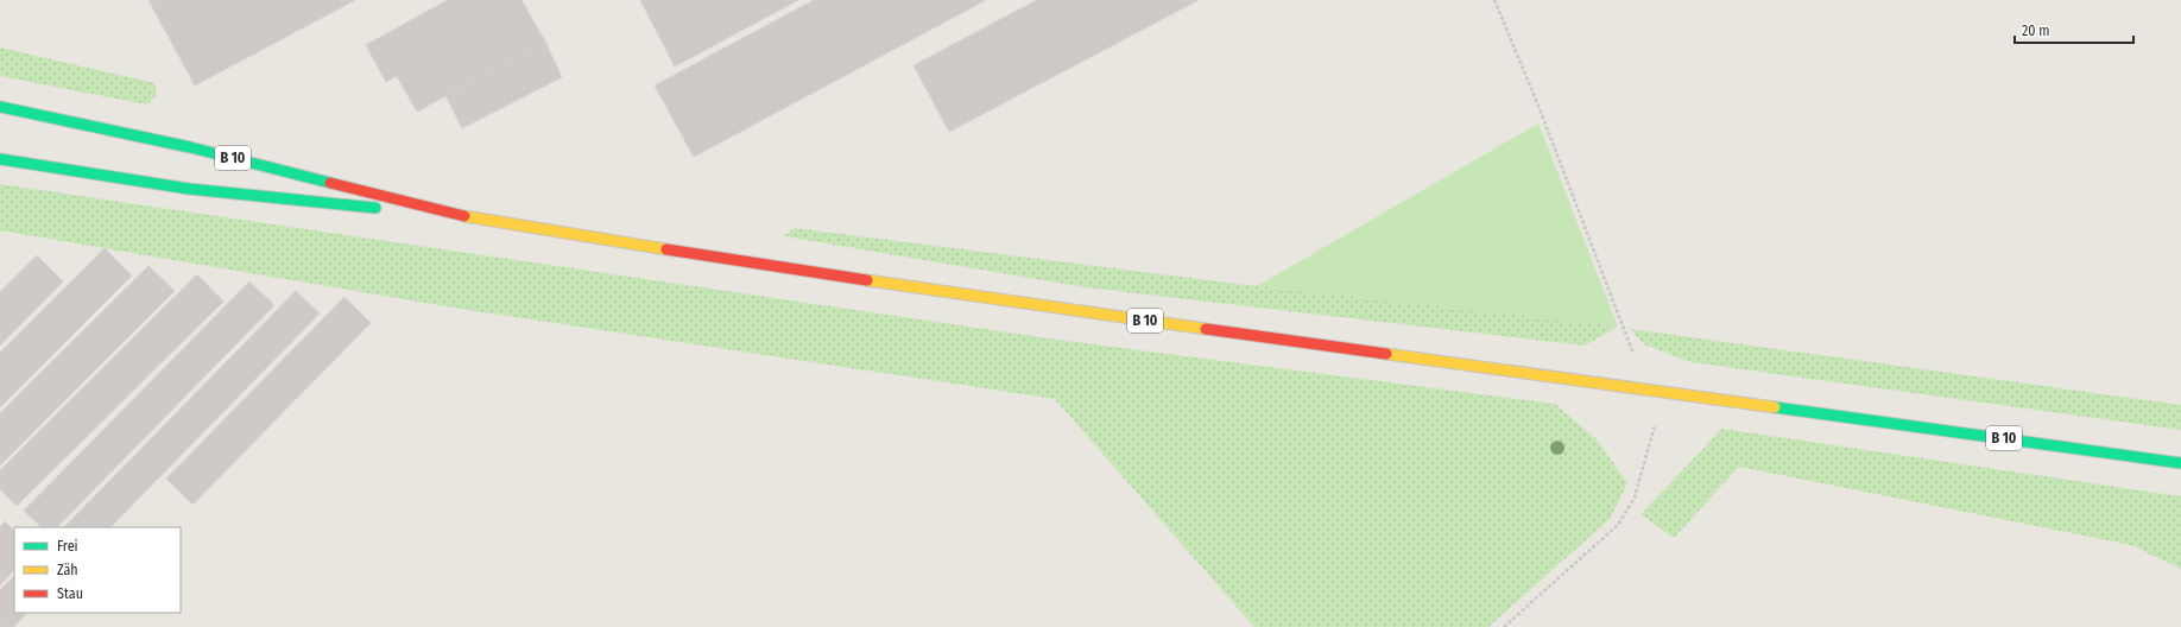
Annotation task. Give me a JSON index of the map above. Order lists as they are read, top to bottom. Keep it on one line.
{"streets":{"main road":["B 10"]},"legend":["Frei","Zäh","Stau"],"scale_bar":"20 m"}
